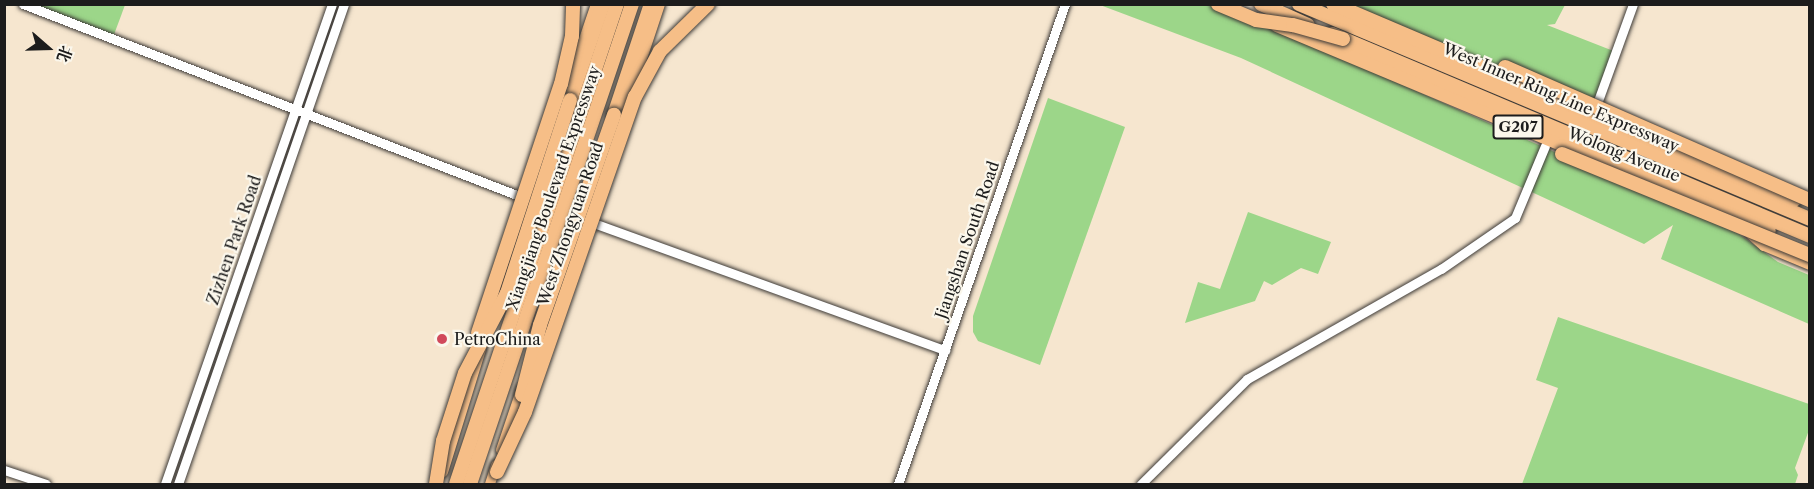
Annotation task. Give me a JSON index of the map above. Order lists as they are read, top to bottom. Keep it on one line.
{"streets":{"highway":["West Inner Ring Line Expressway","G207","Wolong Avenue","Xiangjiang Boulevard Expressway"],"main road":["West Zhongyuan Road"],"street":["Zizhen Park Road","Jiangshan South Road"]},"places":["PetroChina"],"north":"right"}
